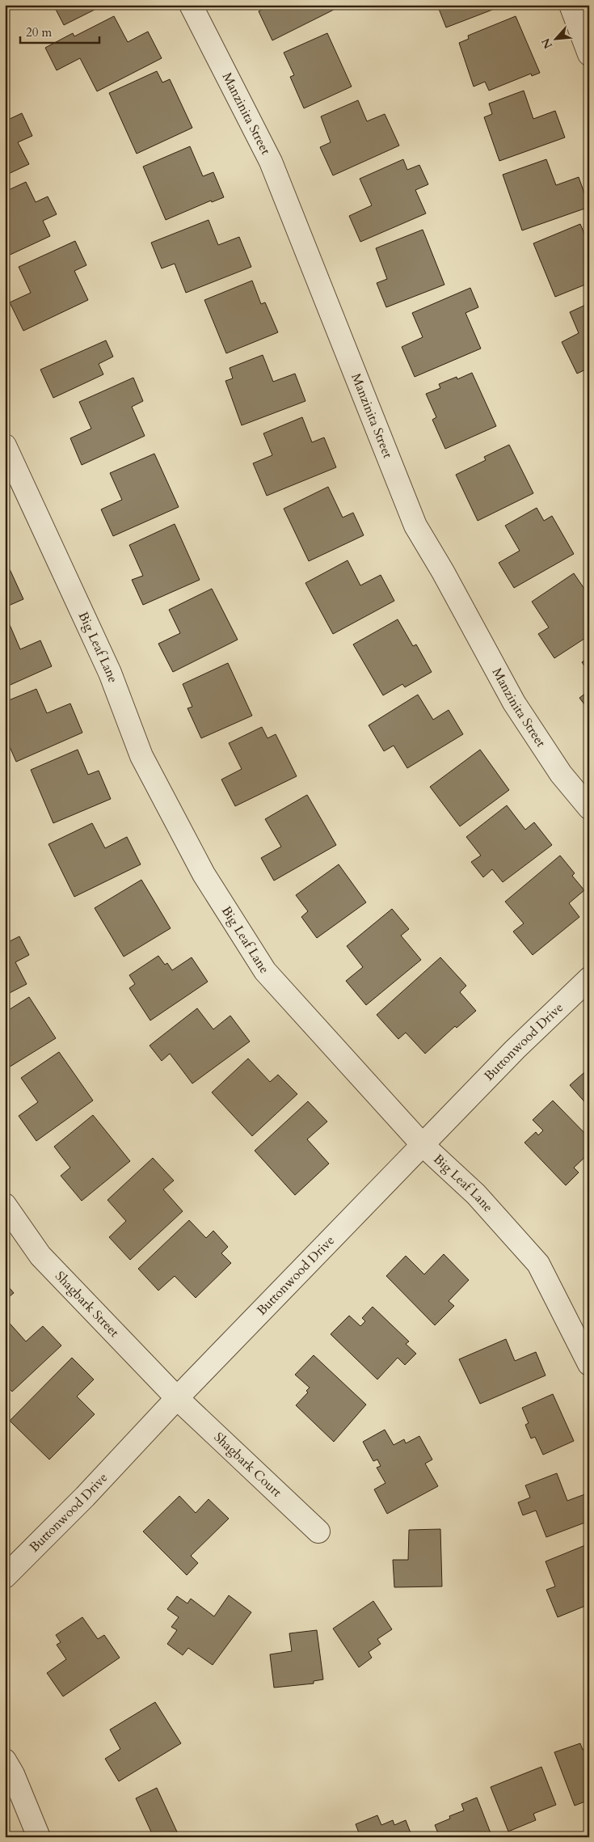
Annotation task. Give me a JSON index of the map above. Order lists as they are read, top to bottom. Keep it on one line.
{"streets":{"street":["Manzinita Street","Big Leaf Lane","Buttonwood Drive","Shagbark Street","Shagbark Court"]},"crossings":[["Big Leaf Lane","Buttonwood Drive"],["Buttonwood Drive","Shagbark Street"],["Buttonwood Drive","Shagbark Court"],["Shagbark Street","Shagbark Court"]],"scale_bar":"20 m","north":"bottom left"}
